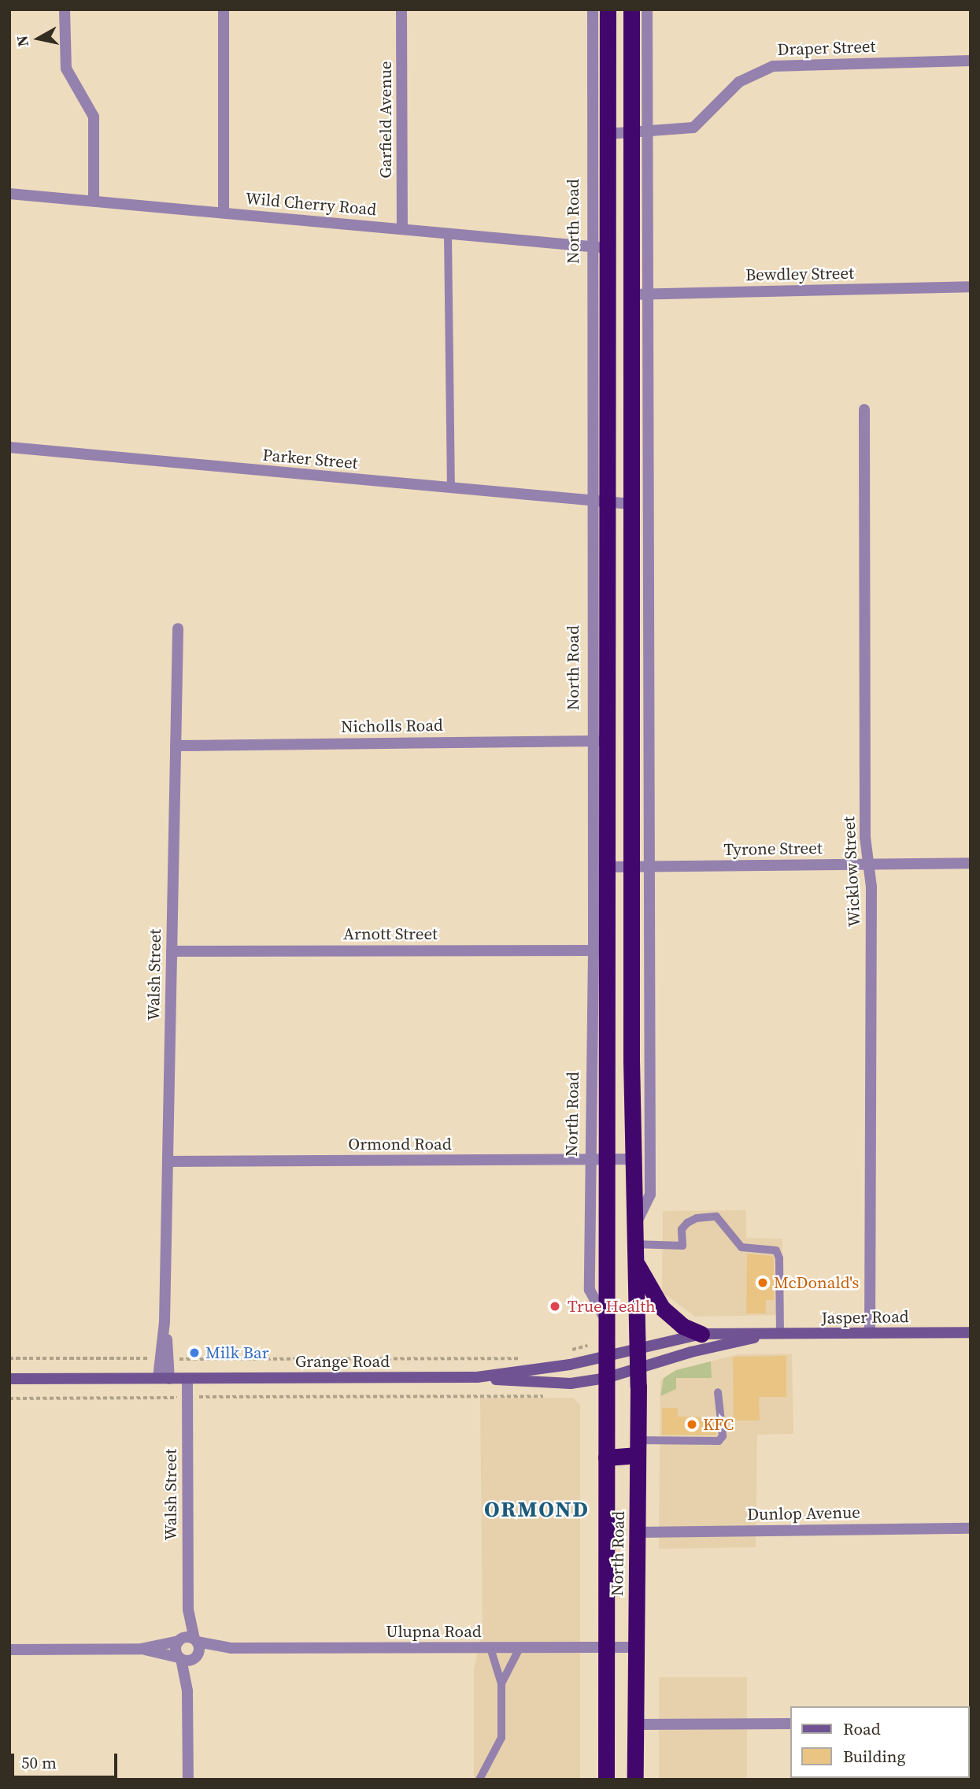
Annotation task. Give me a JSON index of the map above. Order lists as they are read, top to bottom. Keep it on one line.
{"streets":{"highway":["North Road"],"main road":["Jasper Road","Grange Road"],"street":["Draper Street","Garfield Avenue","Wild Cherry Road","Bewdley Street","Parker Street","Nicholls Road","Tyrone Street","Wicklow Street","Arnott Street","Walsh Street","Ormond Road","Dunlop Avenue","Ulupna Road"]},"crossings":[["Draper Street","North Road"],["Garfield Avenue","Wild Cherry Road"],["Wild Cherry Road","North Road"],["North Road","Bewdley Street"],["North Road","Parker Street"],["North Road","Nicholls Road"],["North Road","Tyrone Street"],["North Road","Arnott Street"],["North Road","Ormond Road"],["North Road","Jasper Road"],["North Road","Grange Road"],["North Road","Dunlop Avenue"],["North Road","Ulupna Road"],["Nicholls Road","Walsh Street"],["Tyrone Street","Wicklow Street"],["Wicklow Street","Jasper Road"],["Arnott Street","Walsh Street"],["Walsh Street","Ormond Road"],["Walsh Street","Grange Road"],["Walsh Street","Ulupna Road"],["Jasper Road","Grange Road"]],"districts":["ORMOND"],"places":["McDonald's","True Health","Milk Bar","KFC"],"legend":["Road","Building"],"scale_bar":"50 m","north":"left"}
